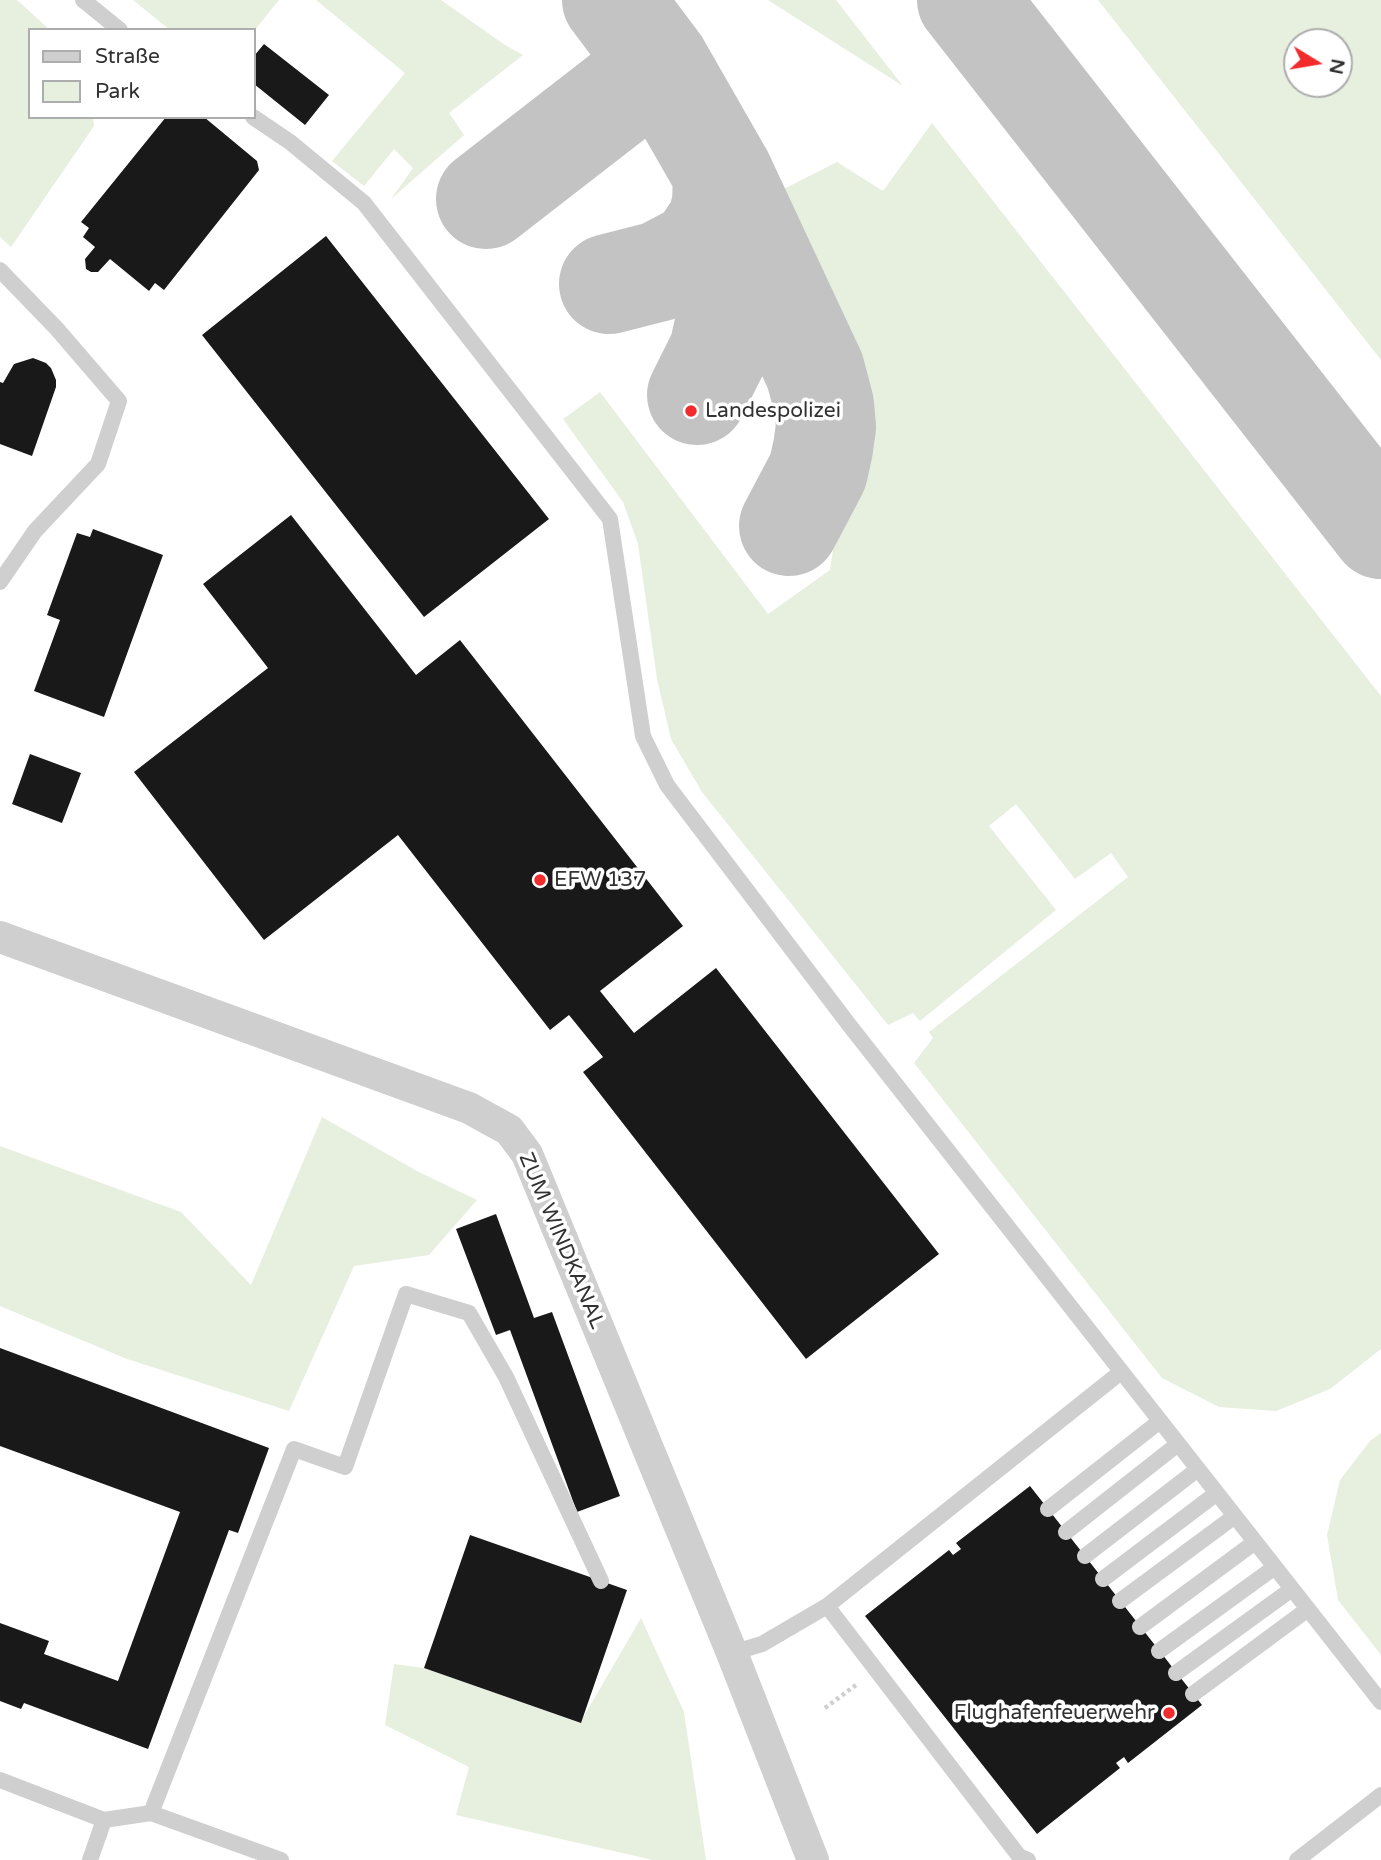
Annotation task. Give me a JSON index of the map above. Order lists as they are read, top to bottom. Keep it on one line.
{"streets":{"street":["ZUM WINDKANAL"]},"places":["Landespolizei","EFW 137","Flughafenfeuerwehr"],"legend":["Straße","Park"],"north":"right"}
